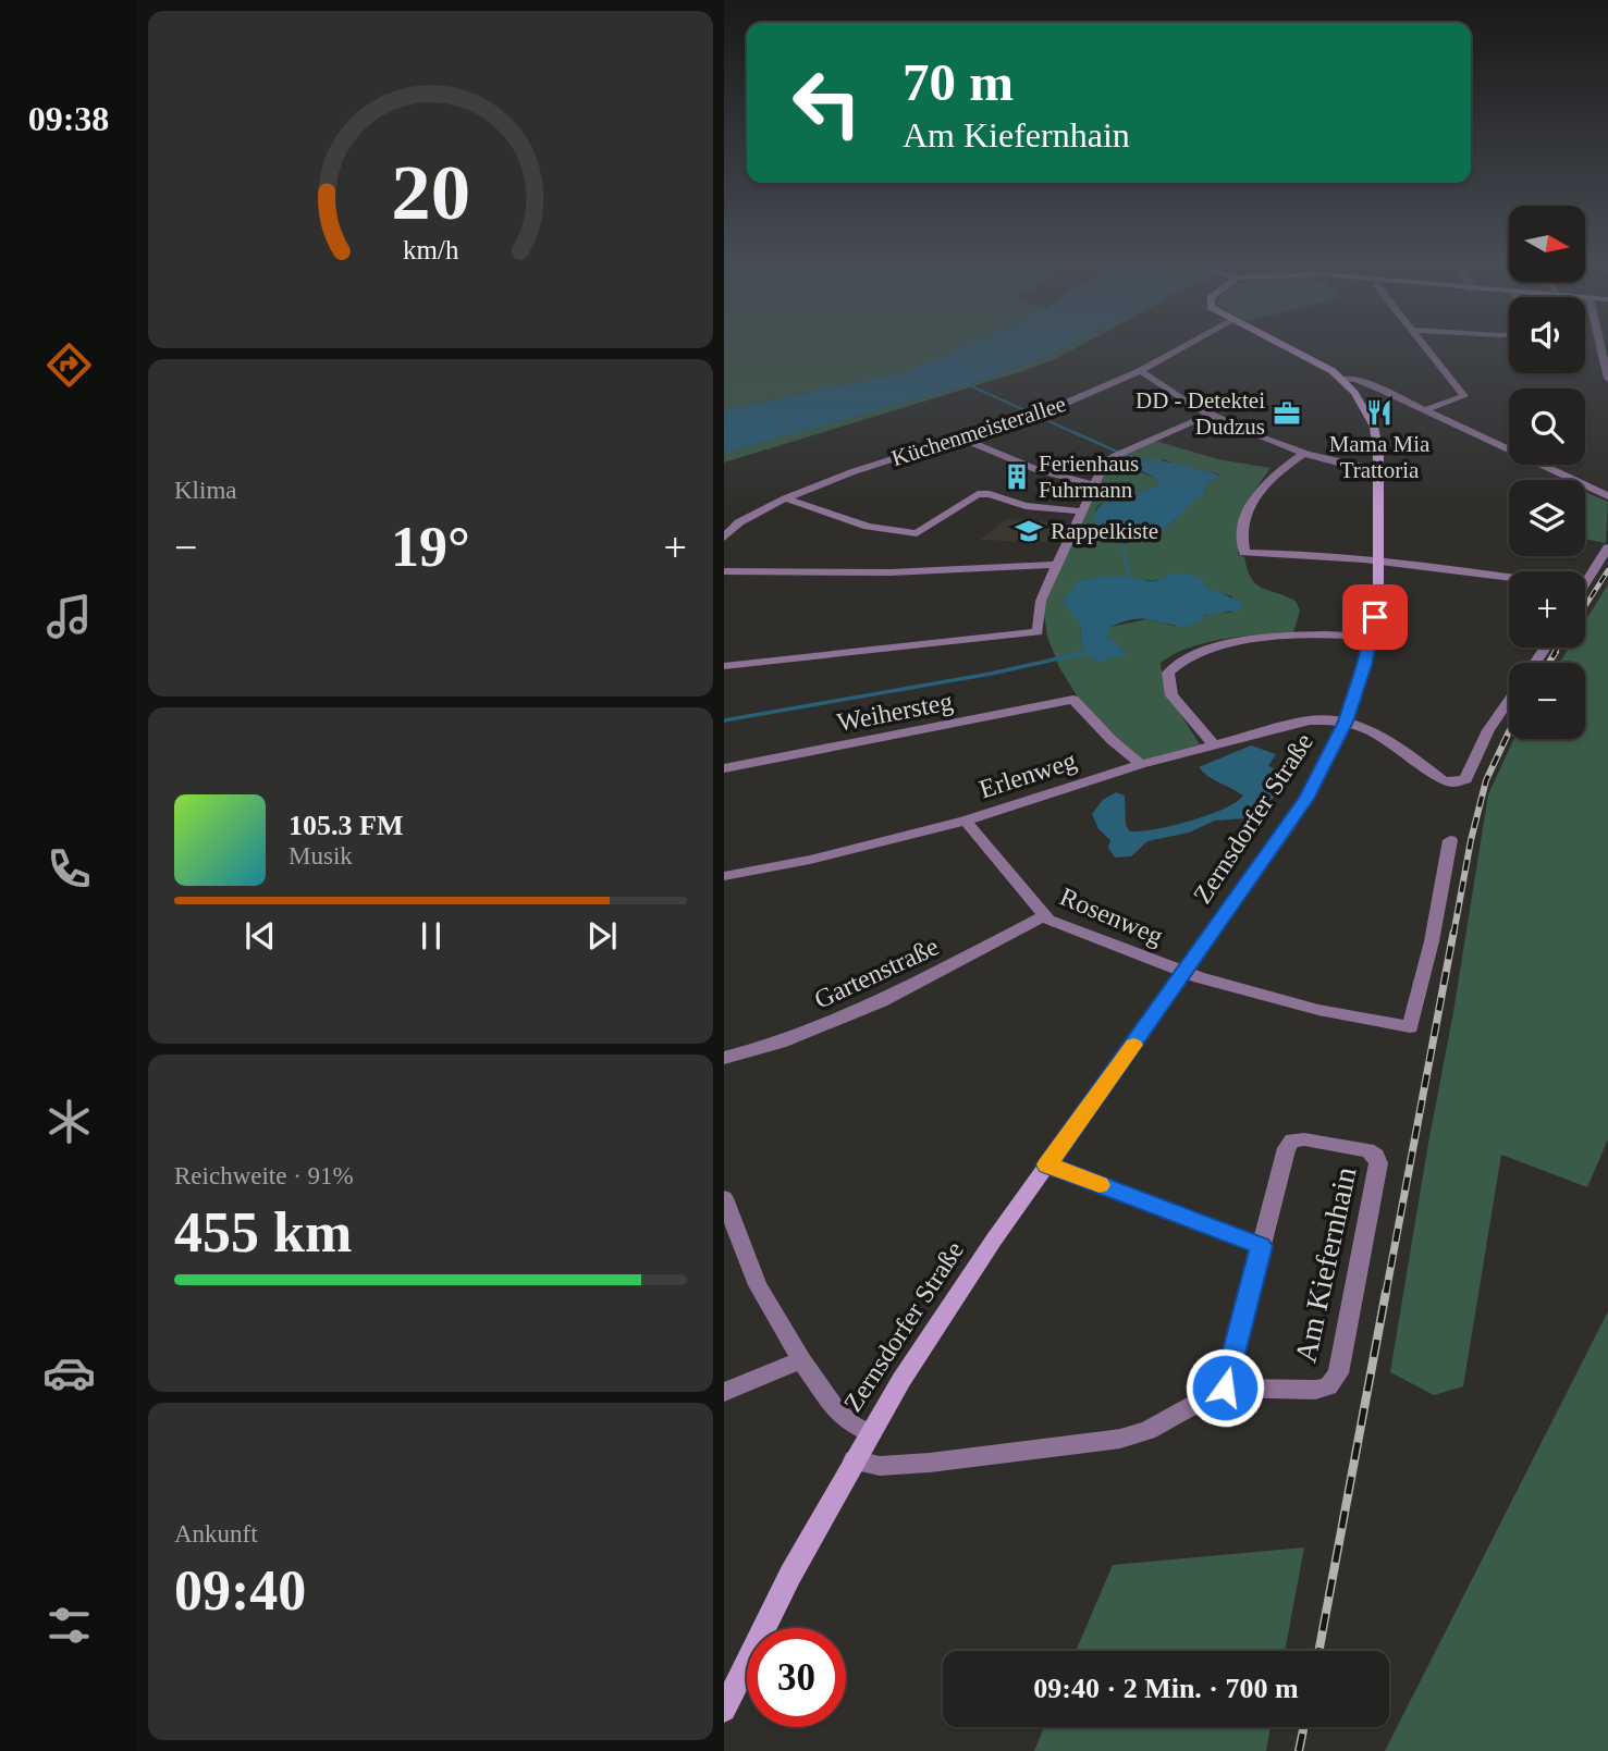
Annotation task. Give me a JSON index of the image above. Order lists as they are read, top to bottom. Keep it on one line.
{"streets":{"street":["Küchenmeisterallee","Weihersteg","Erlenweg","Zernsdorfer Straße","Rosenweg","Gartenstraße","Am Kiefernhain"]},"crossings":[["Weihersteg","Erlenweg"],["Erlenweg","Zernsdorfer Straße"],["Erlenweg","Rosenweg"],["Zernsdorfer Straße","Rosenweg"],["Rosenweg","Gartenstraße"]],"places":{"restaurant":["Mama Mia Trattoria"],"office":["DD - Detektei Dudzus"],"building":["Ferienhaus Fuhrmann"],"school or university":["Rappelkiste"]},"north":"right","page":{"tabs":"09:38","turn":["70 m","Am Kiefernhain"],"map_buttons":["+","−"],"tile":["Klima",["Reichweite · 91%","455 km"],["Ankunft","09:40"]],"heat":["−","19°","+"],"song":["105.3 FM","Musik"],"limit":"30","trip":"09:40 · 2 Min. · 700 m","gauge":["20","km/h"]}}
